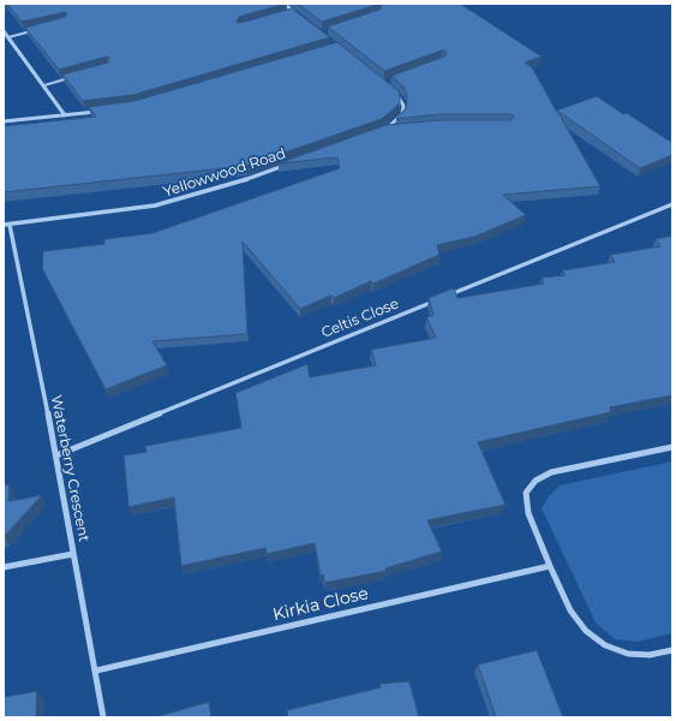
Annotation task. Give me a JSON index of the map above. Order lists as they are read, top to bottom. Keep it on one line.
{"streets":{"street":["Yellowwood Road","Celtis Close","Waterberry Crescent","Kirkia Close"]},"crossings":[["Yellowwood Road","Waterberry Crescent"],["Celtis Close","Waterberry Crescent"],["Waterberry Crescent","Kirkia Close"]]}
